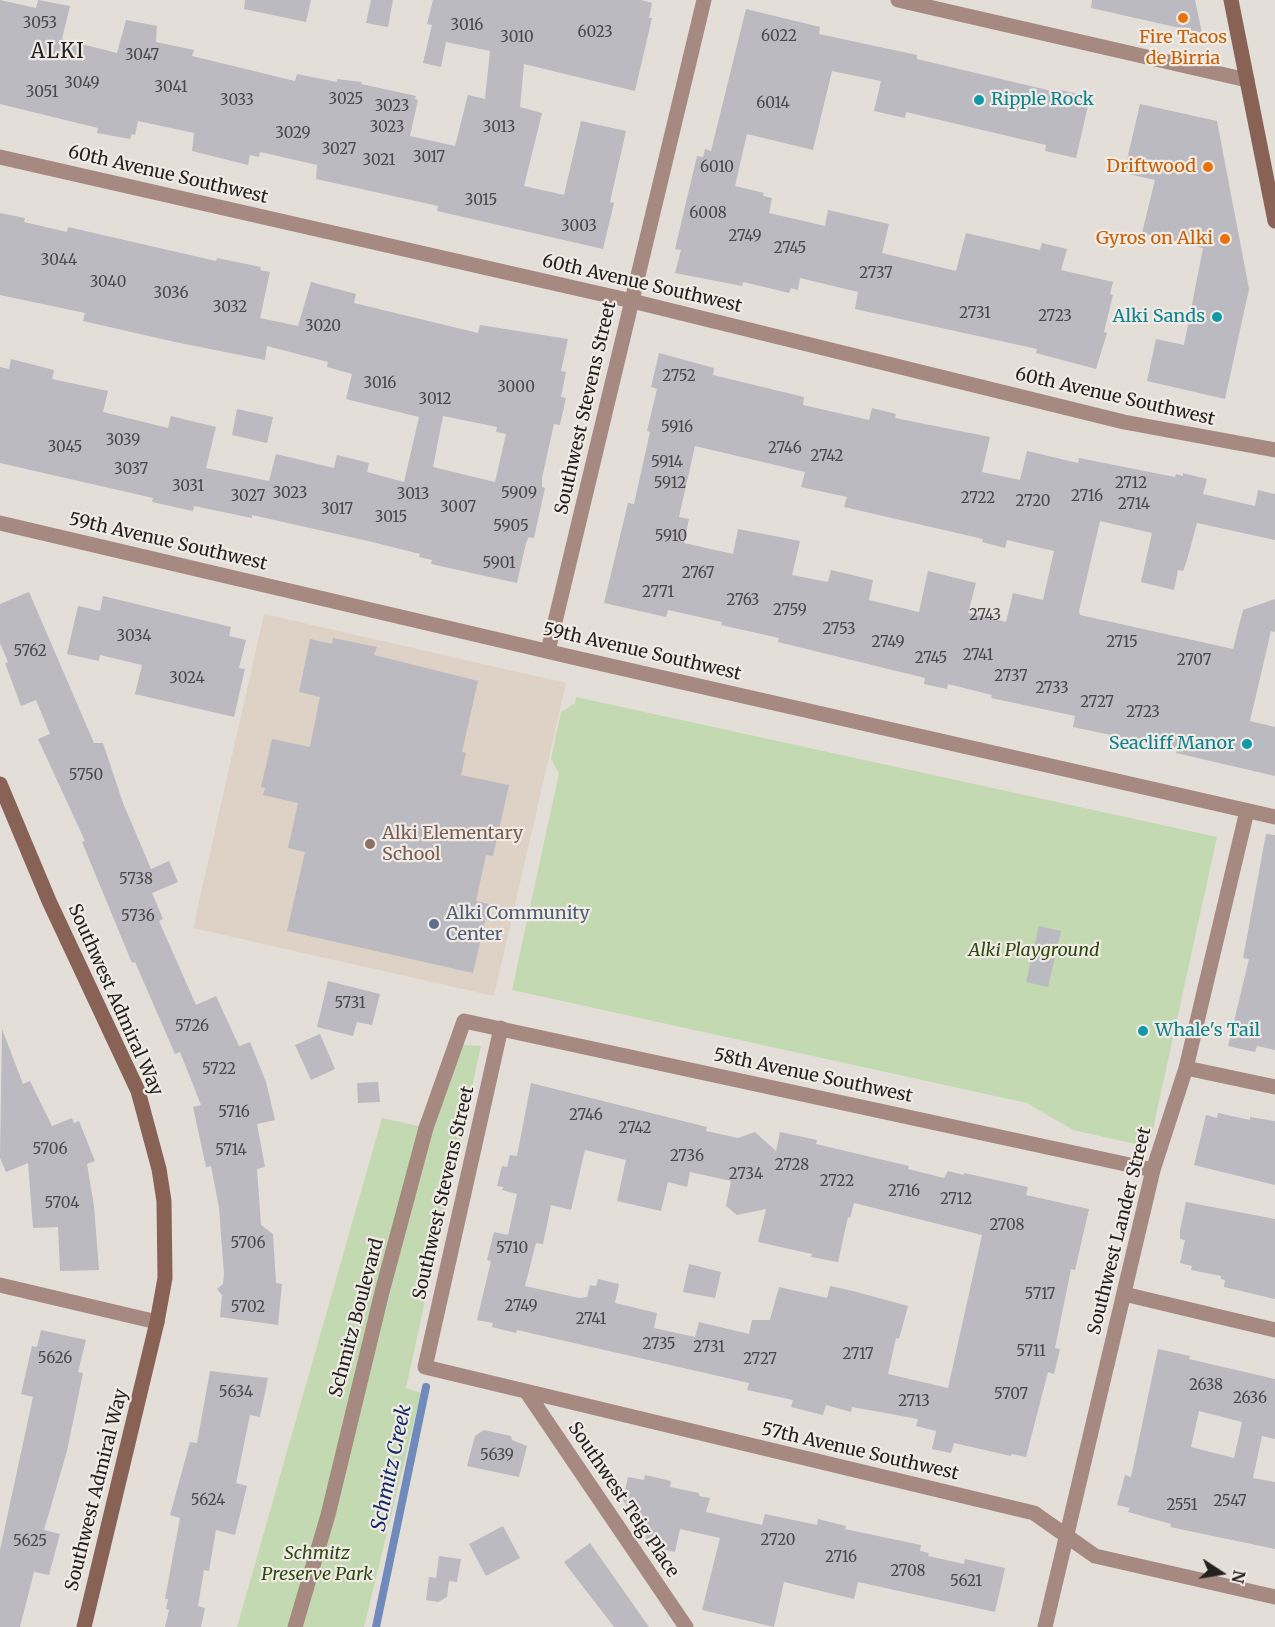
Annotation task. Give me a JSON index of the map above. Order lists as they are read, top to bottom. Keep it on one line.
{"streets":{"main road":["Southwest Admiral Way"],"street":["60th Avenue Southwest","Southwest Stevens Street","59th Avenue Southwest","58th Avenue Southwest","Southwest Lander Street","Schmitz Boulevard","57th Avenue Southwest","Southwest Teig Place"]},"crossings":[["60th Avenue Southwest","Southwest Stevens Street"],["Southwest Stevens Street","59th Avenue Southwest"],["Southwest Stevens Street","58th Avenue Southwest"],["Southwest Stevens Street","57th Avenue Southwest"],["59th Avenue Southwest","Southwest Lander Street"],["58th Avenue Southwest","Southwest Lander Street"],["58th Avenue Southwest","Schmitz Boulevard"],["Southwest Lander Street","57th Avenue Southwest"],["57th Avenue Southwest","Southwest Teig Place"]],"districts":["ALKI"],"water":["Schmitz Creek"],"parks":["Alki Playground","Schmitz Preserve Park"],"places":["Fire Tacos de Birria","Ripple Rock","Driftwood","Gyros on Alki","Alki Sands","Seacliff Manor","Alki Elementary School","Alki Community Center","Whale's Tail"],"house_numbers":["3053","3016","6023","6022","3010","3047","3049","3041","3051","3025","3033","6014","3023","3023","3013","3029","3027","3017","3021","6010","3015","6008","3003","2749","2745","3044","2737","3040","3036","3032","2731","2723","3020","2752","3016","3000","3012","5916","3039","3045","2746","2742","5914","3037","5912","2712","3031","3023","5909","3013","3027","2716","2722","2720","2714","3007","3017","3015","5905","5910","5901","2767","2771","2763","2759","2743","2753","3034","2749","2715","5762","2741","2745","2707","2737","3024","2733","2727","2723","5750","5738","5736","5731","5726","5722","5716","2746","2742","5706","5714","2736","2728","2734","2722","2716","2712","5704","2708","5706","5710","5717","2749","5702","2741","2735","2731","5711","2717","5626","2727","2638","5634","5707","2636","2713","5639","5624","2547","2551","2720","5625","2716","2708","5621"],"north":"right"}
